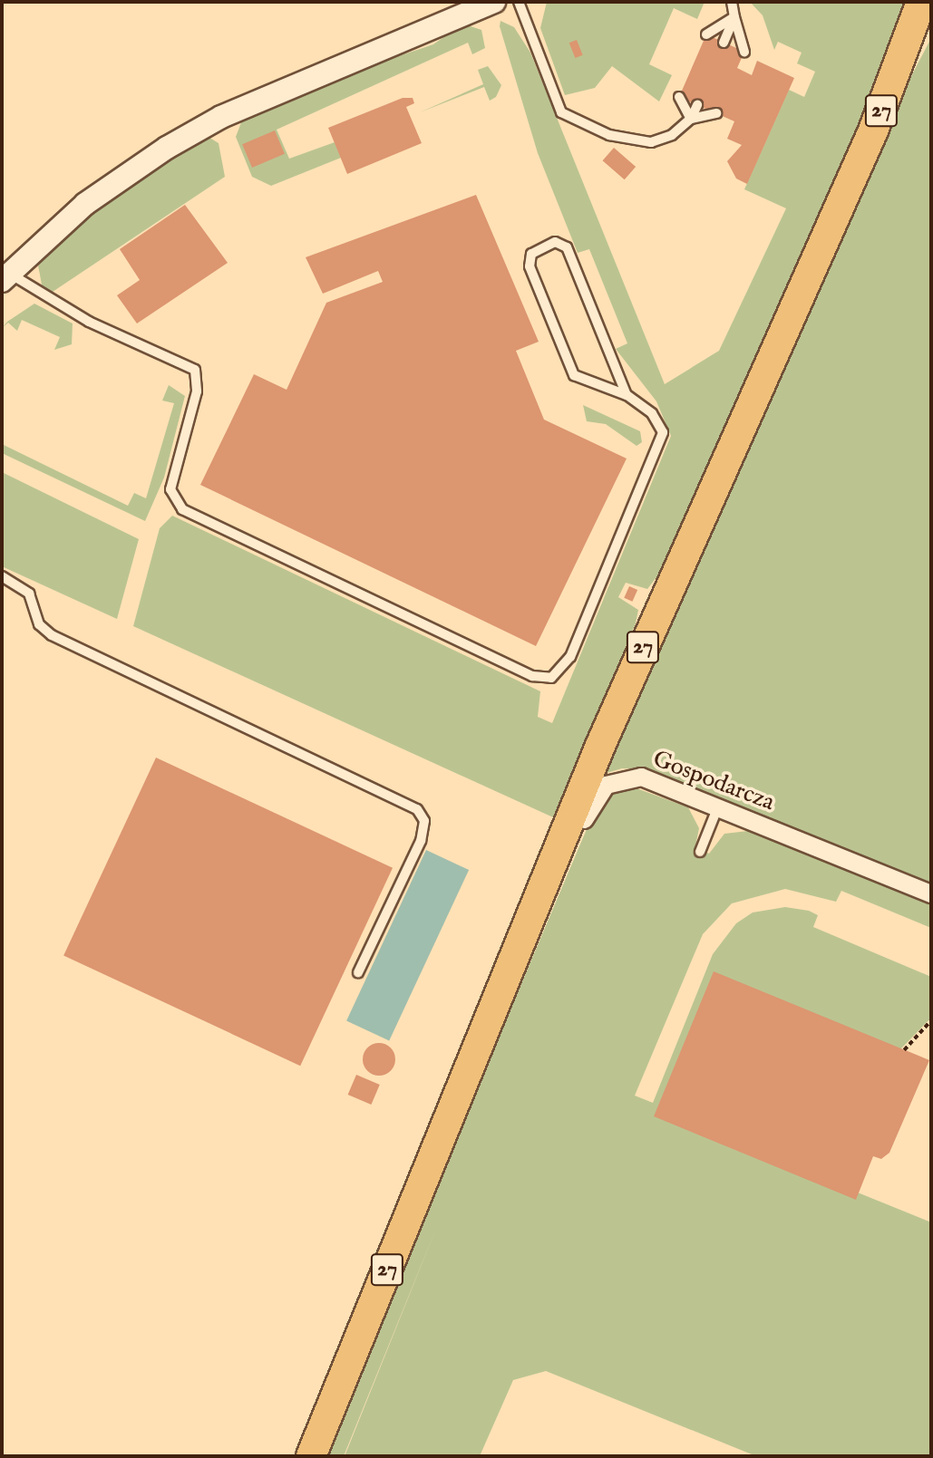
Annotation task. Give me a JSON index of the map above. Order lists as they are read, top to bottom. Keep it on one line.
{"streets":{"main road":["27"],"street":["Gospodarcza"]},"crossings":[["27","Gospodarcza"]]}
